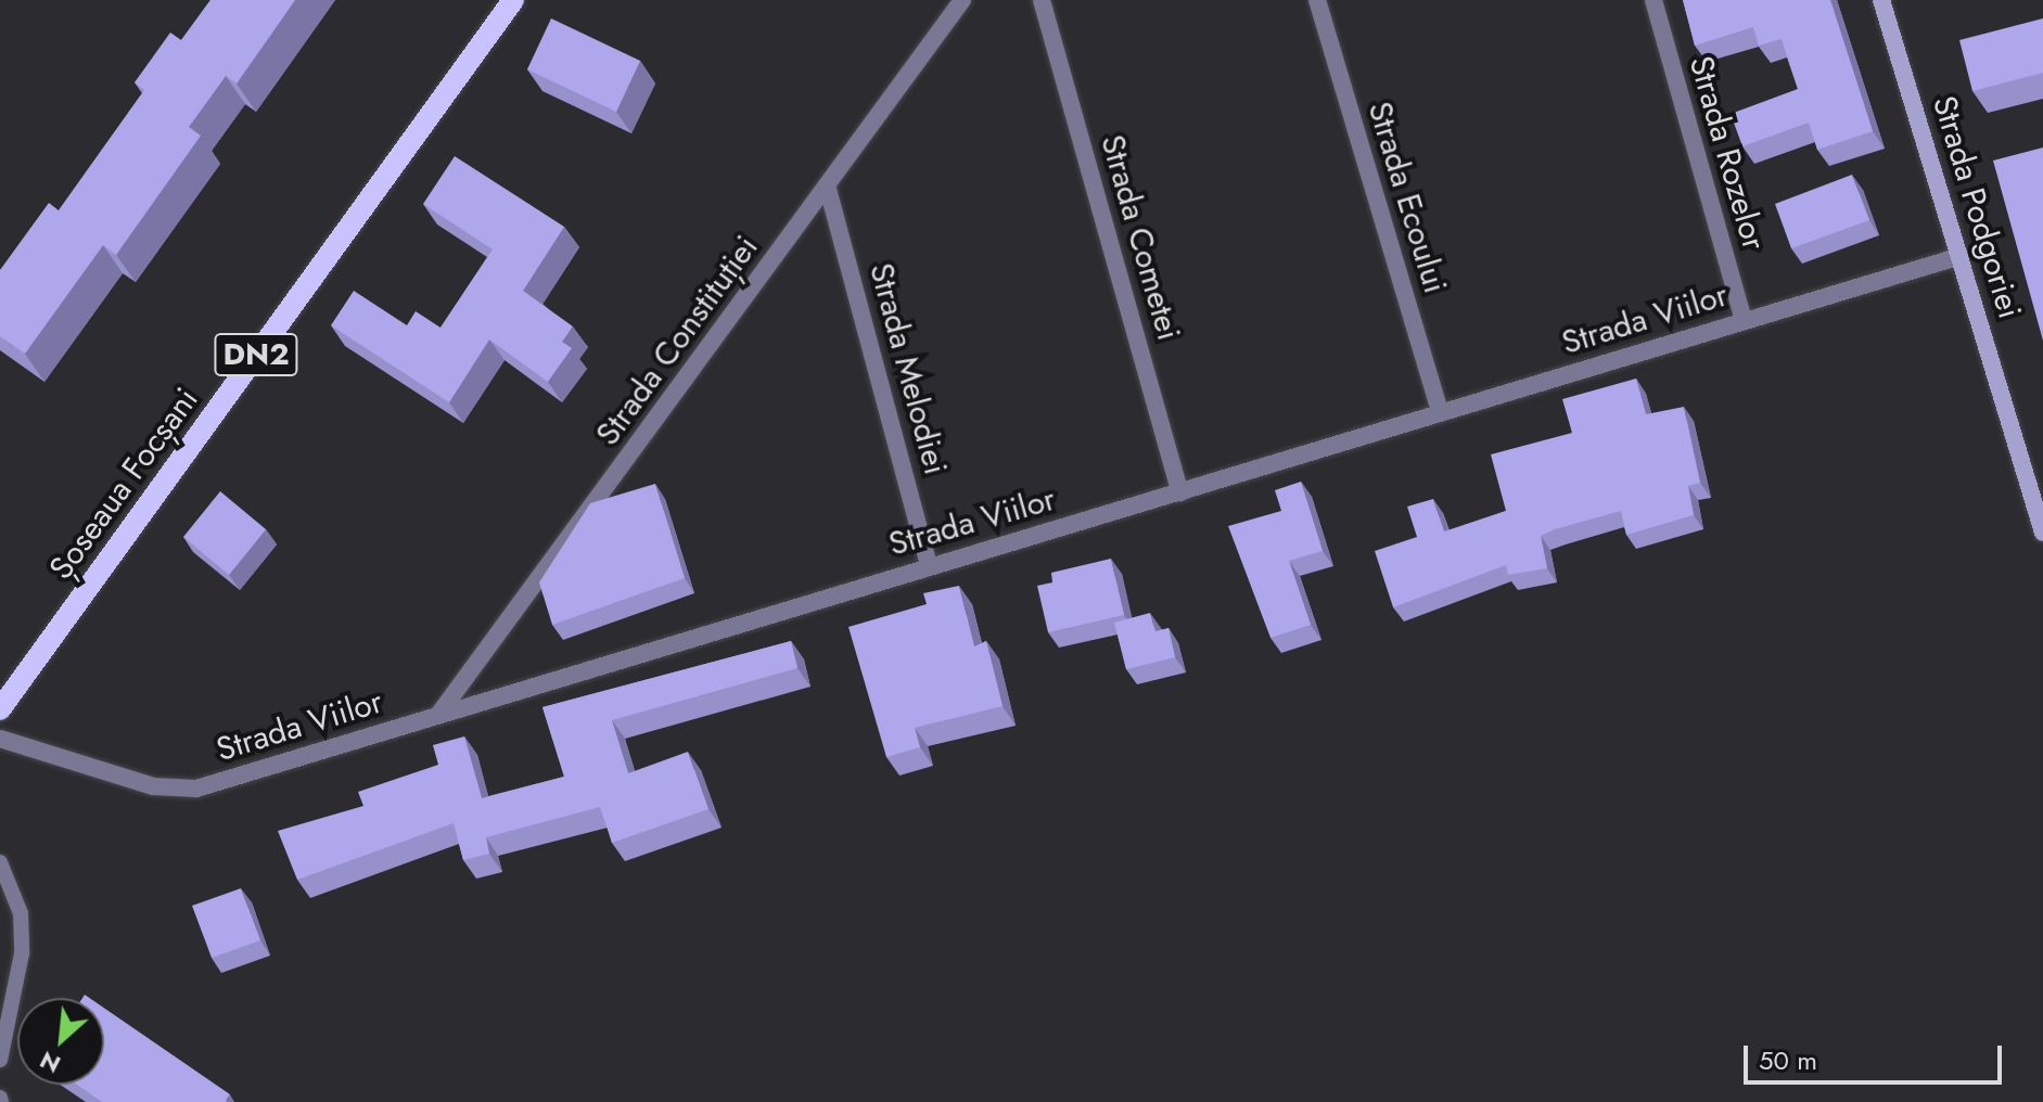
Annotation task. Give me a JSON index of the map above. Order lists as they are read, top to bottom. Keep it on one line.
{"streets":{"main road":["DN2","Șoseaua Focșani"],"street":["Strada Rozelor","Strada Ecoului","Strada Podgoriei","Strada Cometei","Strada Viilor","Strada Constituției","Strada Melodiei"]},"crossings":[["Strada Rozelor","Strada Viilor"],["Strada Ecoului","Strada Viilor"],["Strada Podgoriei","Strada Viilor"],["Strada Cometei","Strada Viilor"],["Strada Viilor","Strada Constituției"],["Strada Viilor","Strada Melodiei"],["Strada Constituției","Strada Melodiei"]],"scale_bar":"50 m","north":"bottom left"}
